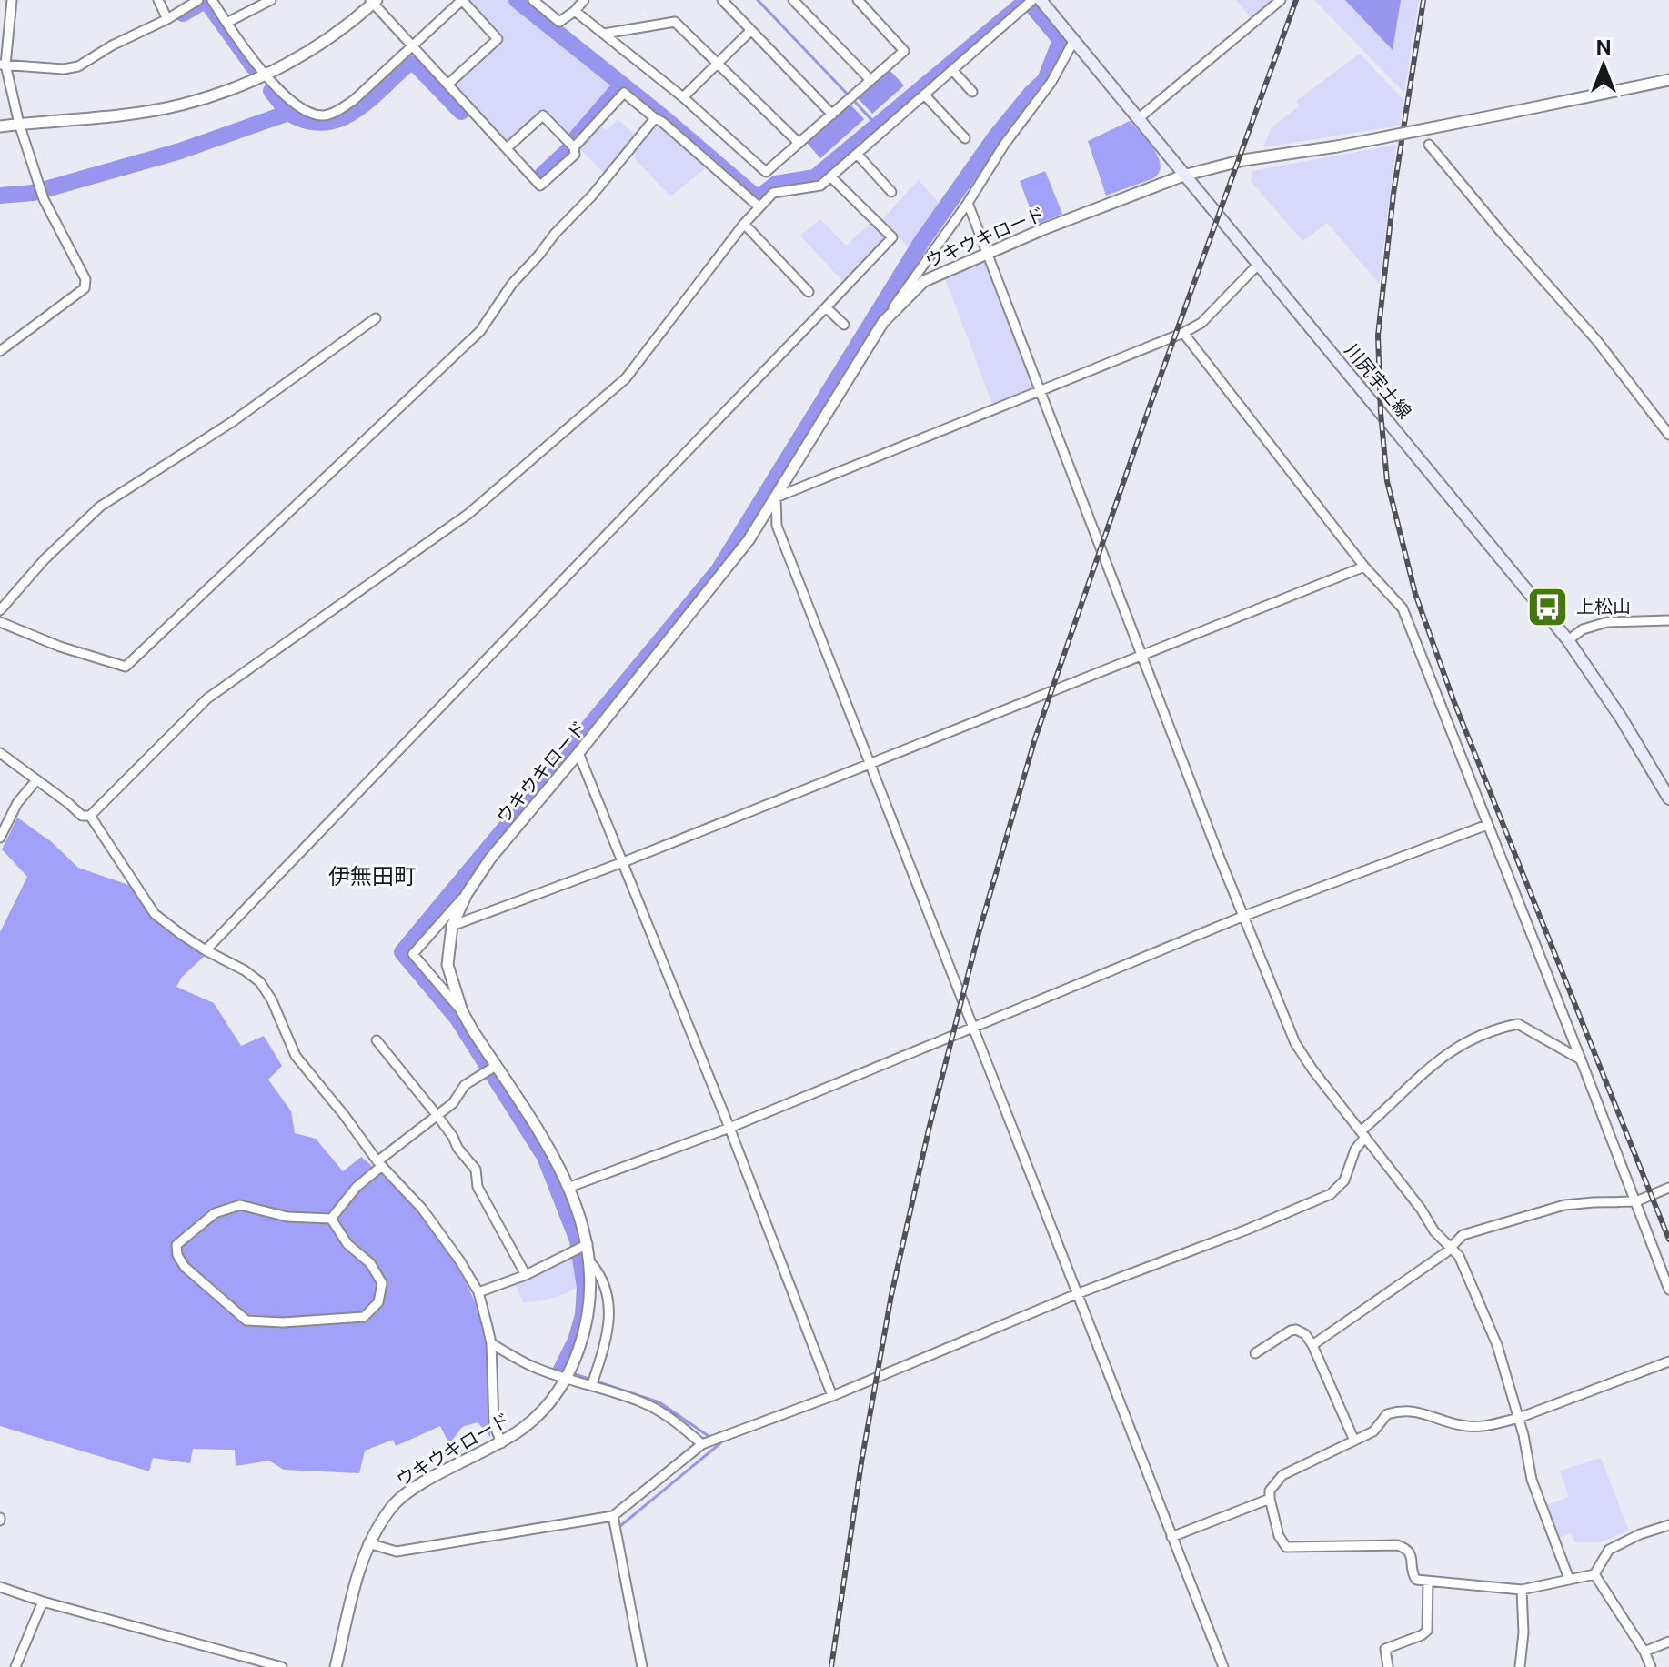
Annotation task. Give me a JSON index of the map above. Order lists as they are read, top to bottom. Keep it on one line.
{"streets":{"main road":["川尻宇土線"],"street":["ウキウキロード"]},"crossings":[["ウキウキロード","川尻宇土線"]],"districts":["伊無田町"],"places":{"bus stop":["上松山"]},"north":"top"}
